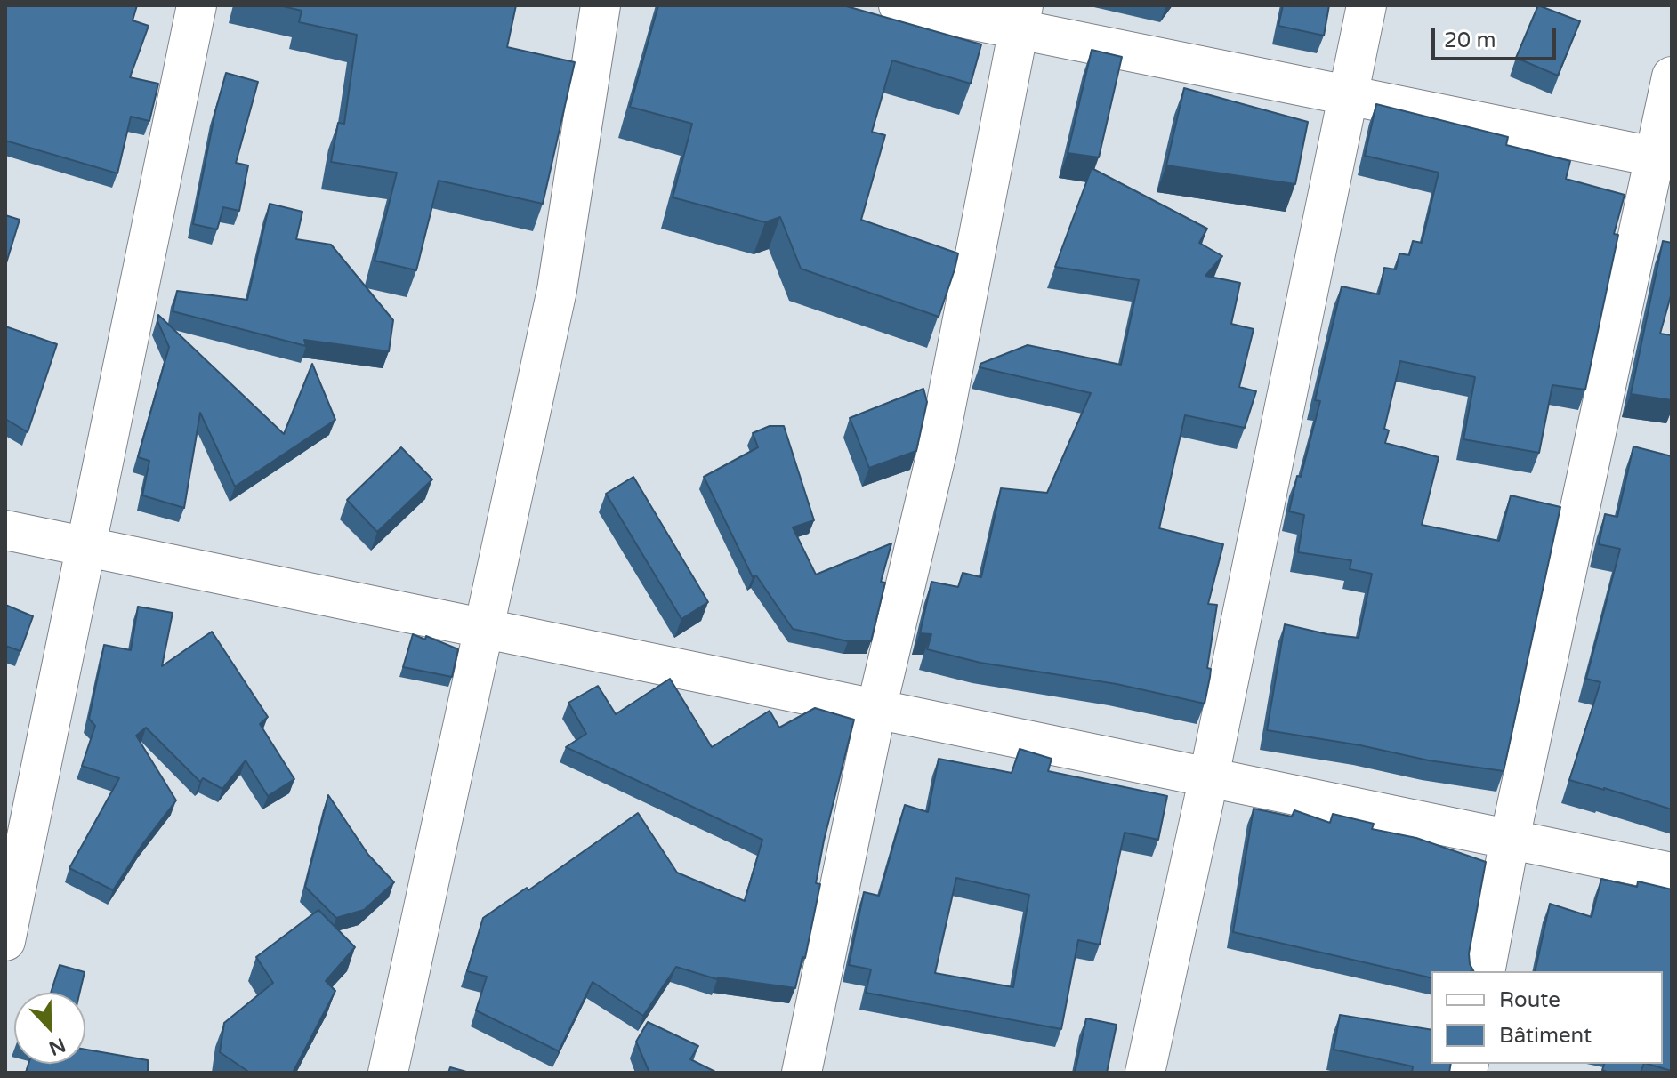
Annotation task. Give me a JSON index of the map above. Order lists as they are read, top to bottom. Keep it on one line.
{"legend":["Route","Bâtiment"],"scale_bar":"20 m","north":"bottom"}
